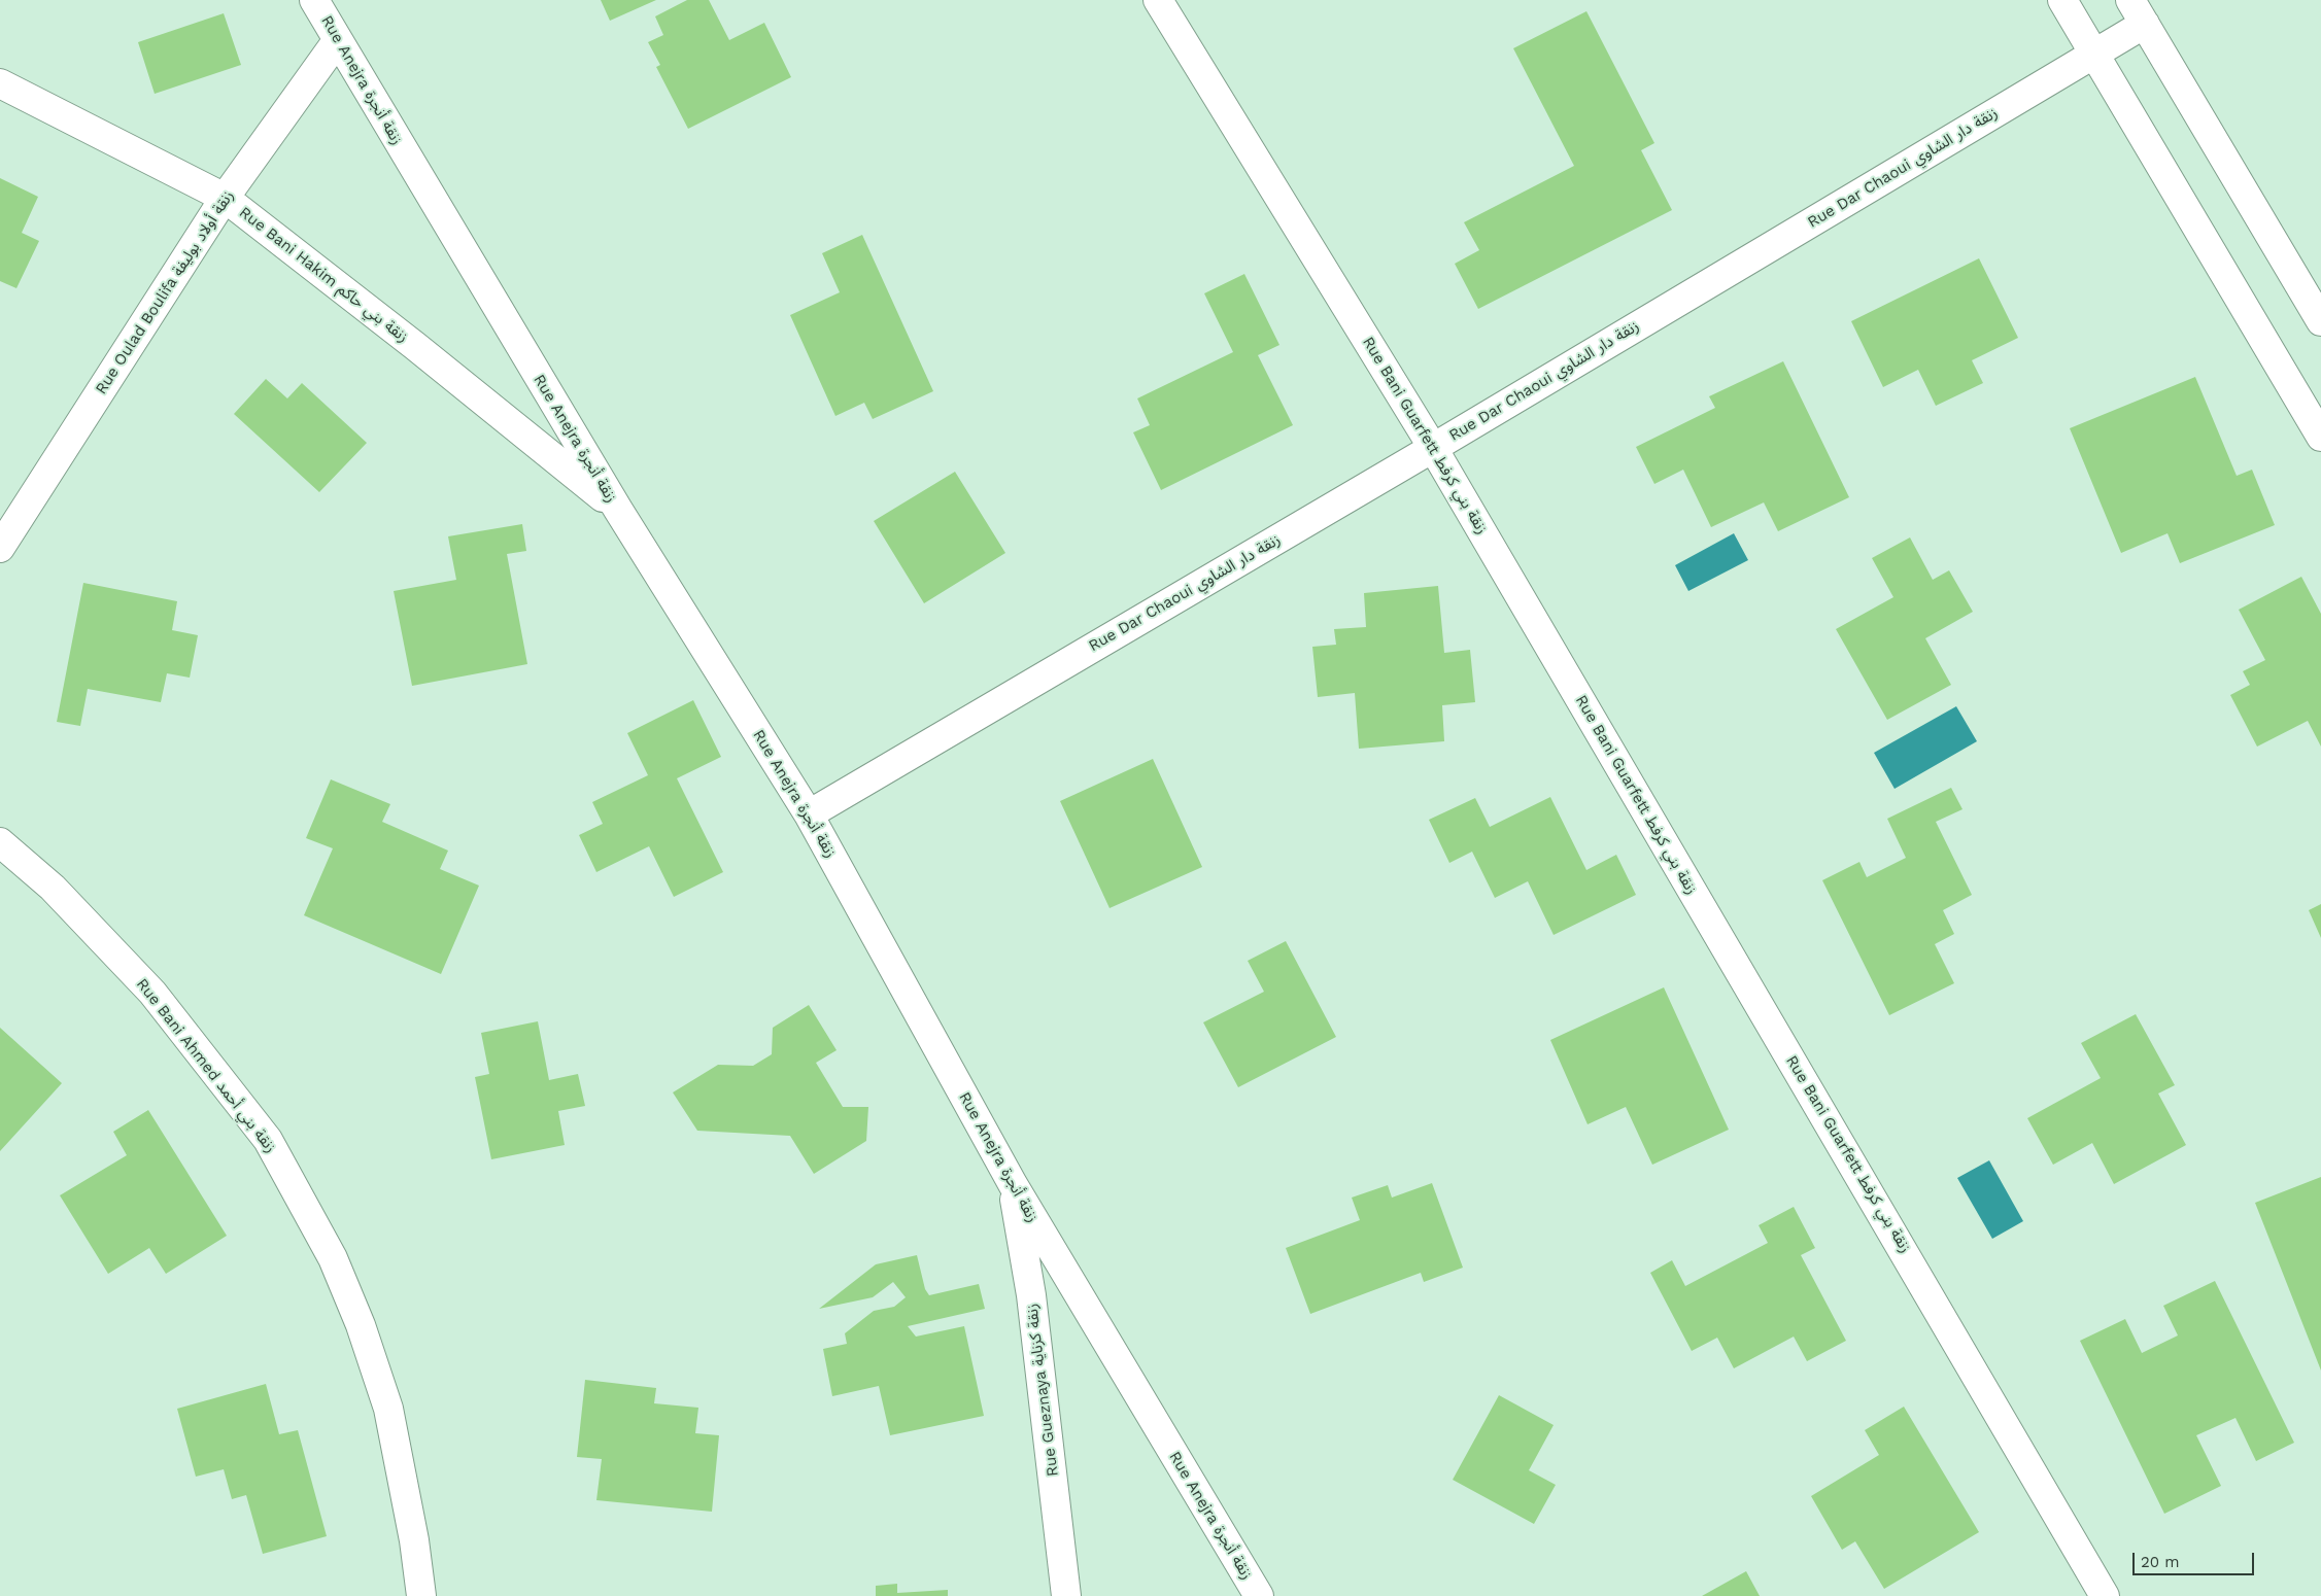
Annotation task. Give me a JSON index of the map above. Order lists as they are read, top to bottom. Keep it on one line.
{"streets":{"street":["Rue Anejra زنقة أنجرة","Rue Dar Chaoui زنقة دار الشاوي","Rue Bani Hakim زنقة بني حاكم","Rue Oulad Boulifa زنقة أولاد بوليفة","Rue Bani Guarfett زنقة بني كرفط","Rue Bani Ahmed زنقة بني أحمد","Rue Gueznaya زنقة كزناية"]},"crossings":[["Rue Anejra زنقة أنجرة","Rue Dar Chaoui زنقة دار الشاوي"],["Rue Anejra زنقة أنجرة","Rue Bani Hakim زنقة بني حاكم"],["Rue Anejra زنقة أنجرة","Rue Oulad Boulifa زنقة أولاد بوليفة"],["Rue Anejra زنقة أنجرة","Rue Gueznaya زنقة كزناية"],["Rue Dar Chaoui زنقة دار الشاوي","Rue Bani Guarfett زنقة بني كرفط"],["Rue Bani Hakim زنقة بني حاكم","Rue Oulad Boulifa زنقة أولاد بوليفة"]],"scale_bar":"20 m"}
